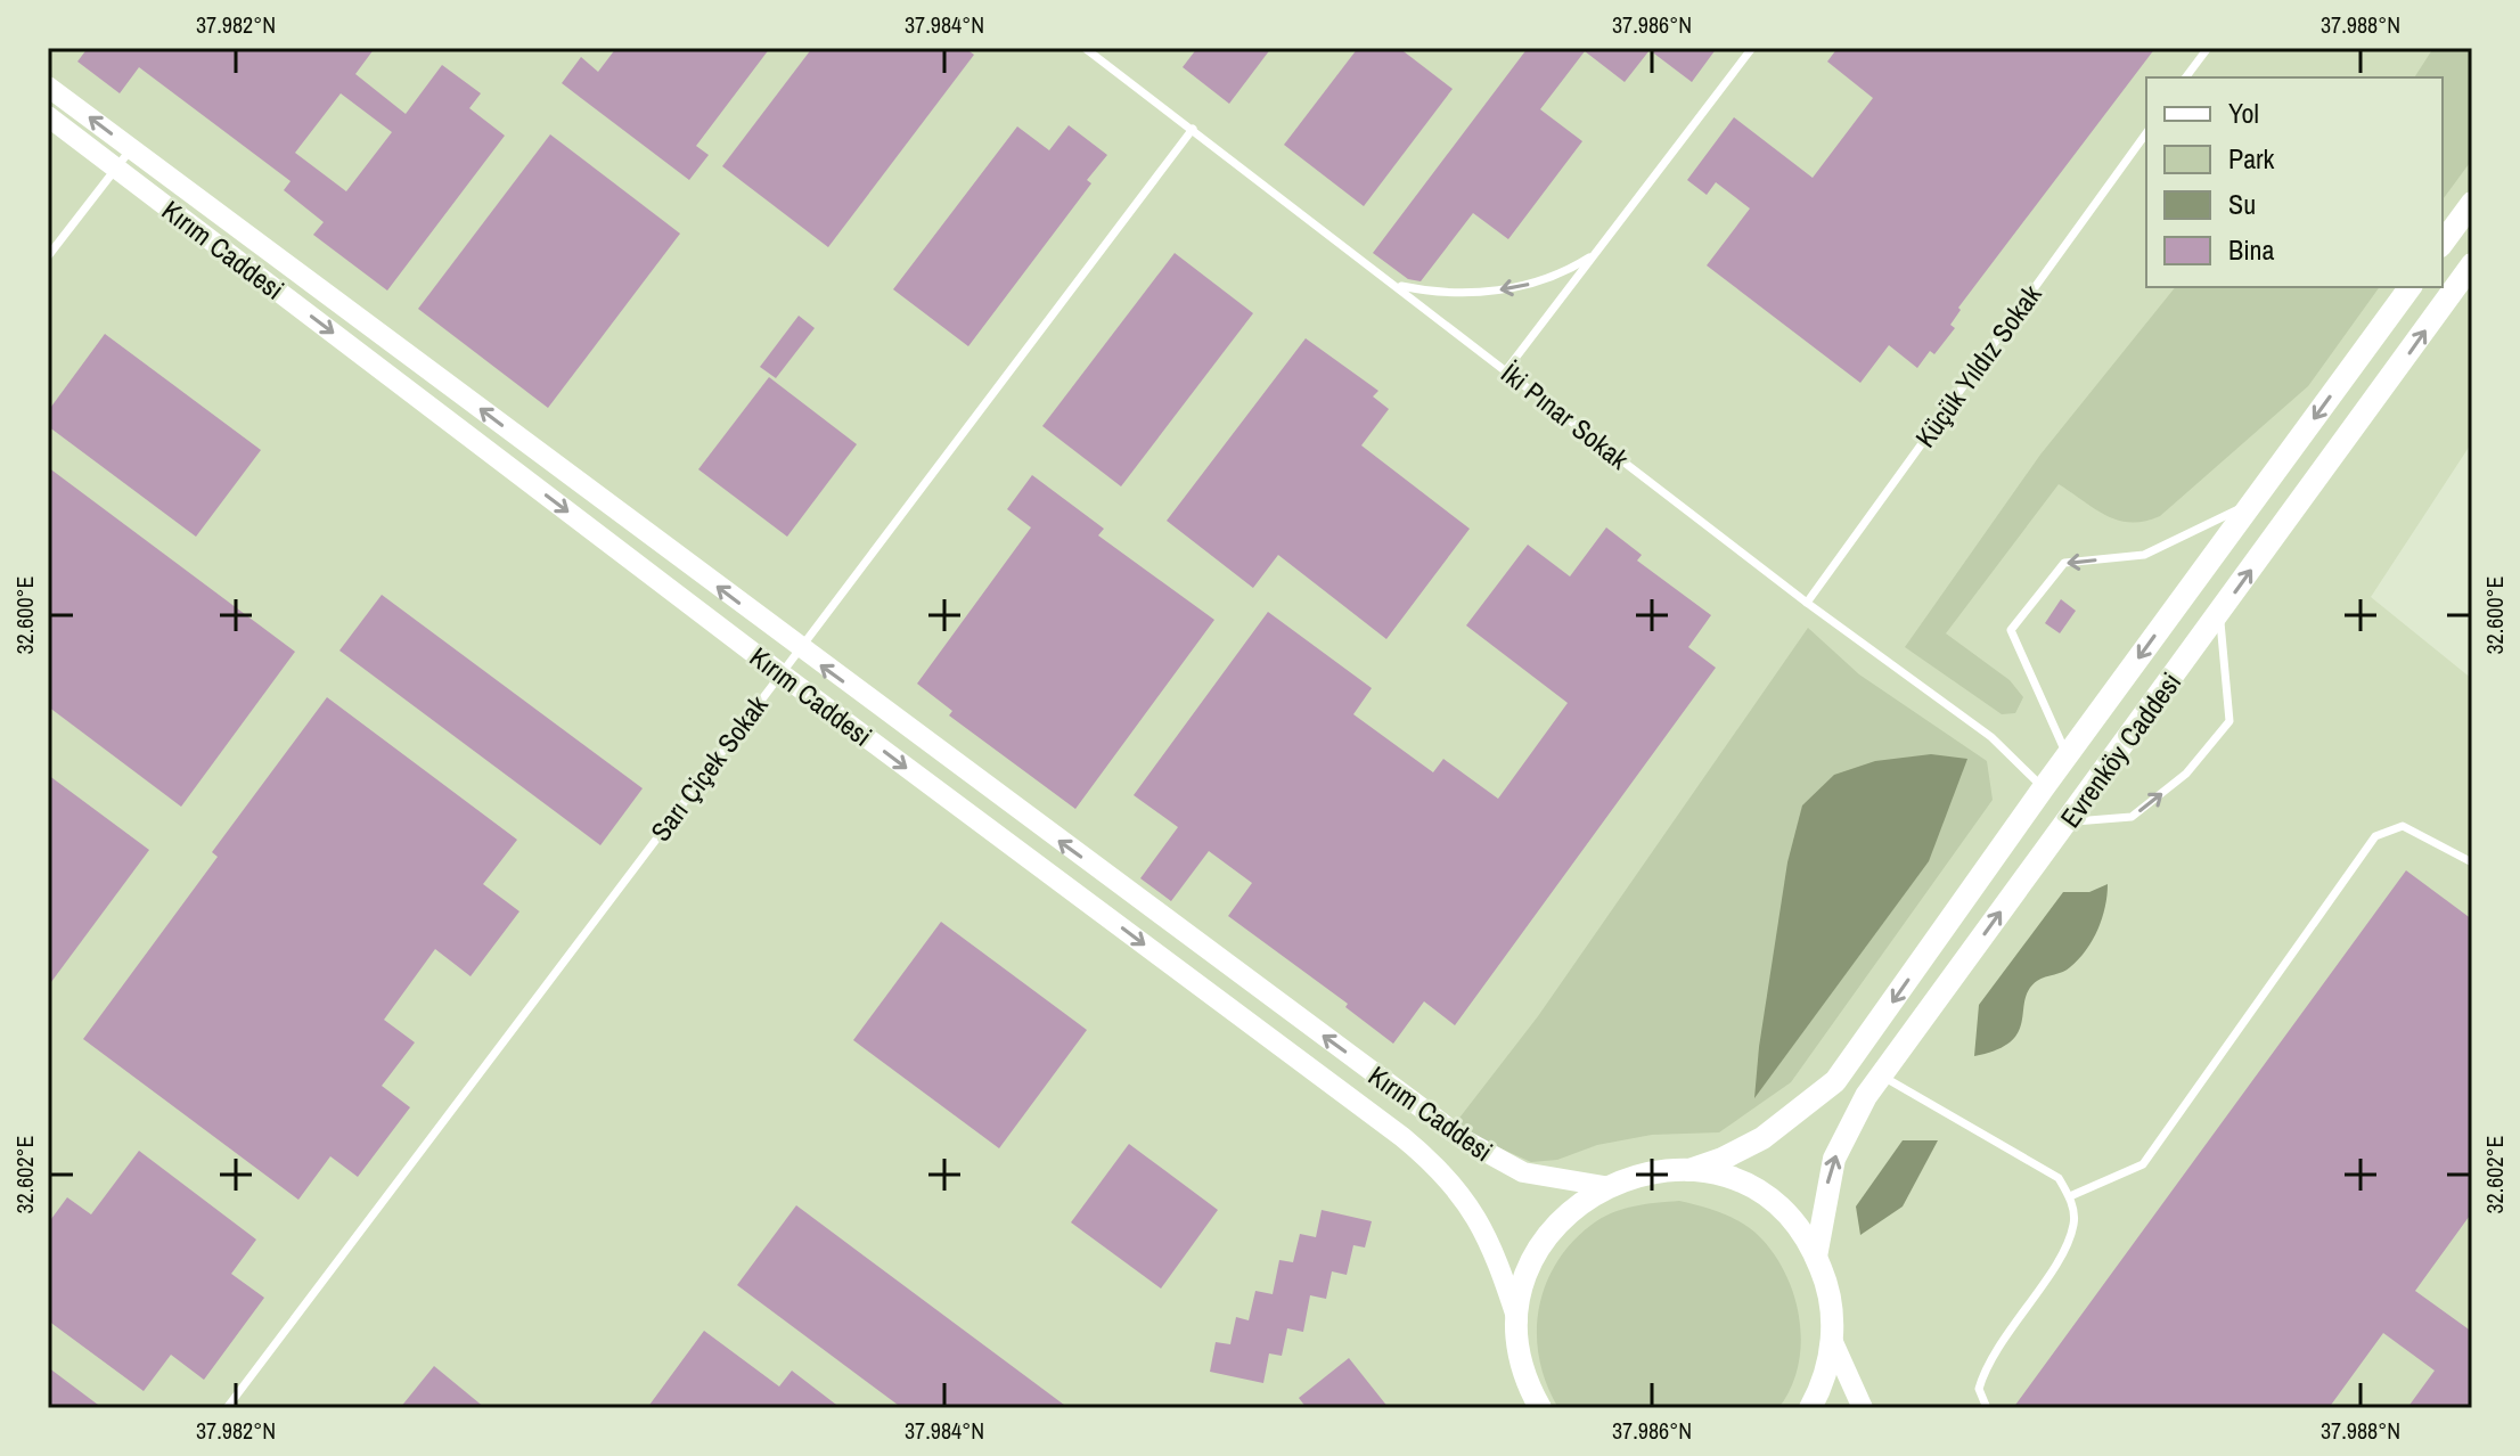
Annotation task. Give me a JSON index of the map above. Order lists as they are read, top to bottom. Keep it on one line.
{"streets":{"main road":["Evrenköy Caddesi"],"street":["Kırım Caddesi"],"lane":["Küçük Yıldız Sokak","İki Pınar Sokak","Sarı Çiçek Sokak"]},"crossings":[["Kırım Caddesi","Sarı Çiçek Sokak"],["Küçük Yıldız Sokak","İki Pınar Sokak"],["İki Pınar Sokak","Evrenköy Caddesi"],["İki Pınar Sokak","Sarı Çiçek Sokak"]],"legend":["Yol","Park","Su","Bina"],"coordinates":["37.982°N","37.984°N","37.986°N","37.988°N","32.600°E","32.602°E"]}
